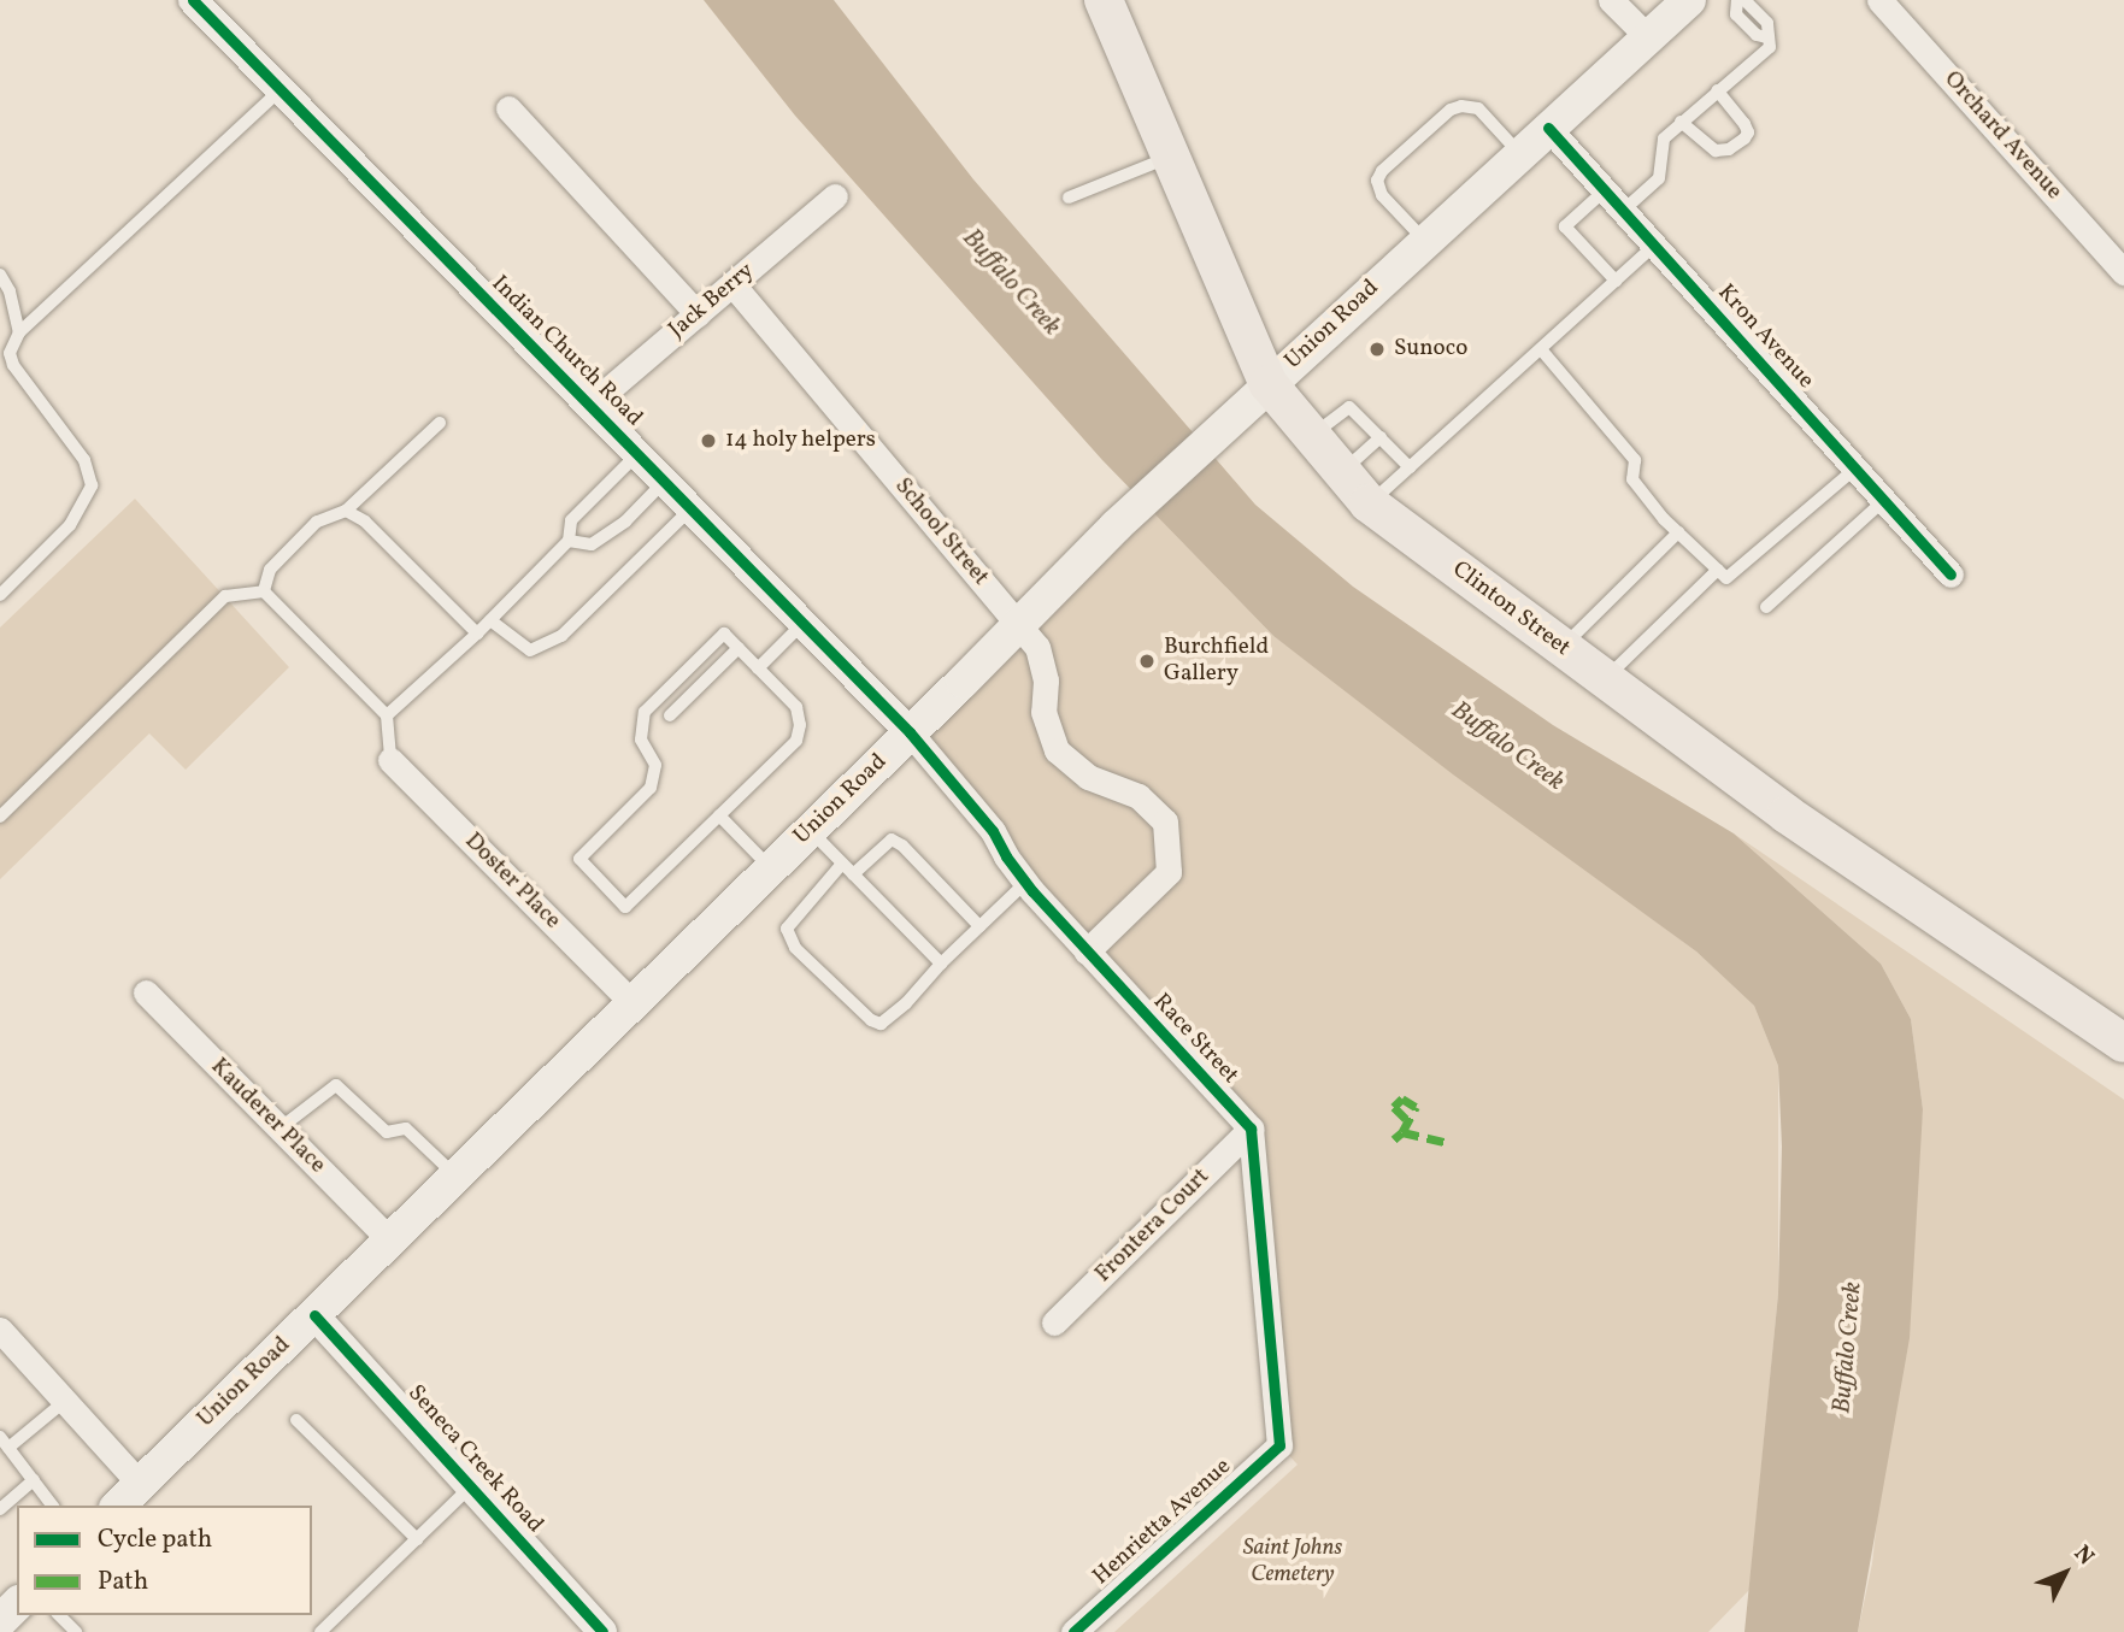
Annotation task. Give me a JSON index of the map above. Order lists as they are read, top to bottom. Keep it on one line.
{"streets":{"main road":["Union Road","Clinton Street"],"street":["Orchard Avenue","Jack Berry","Kron Avenue","Indian Church Road","School Street","Doster Place","Race Street","Kauderer Place","Frontera Court","Seneca Creek Road","Henrietta Avenue"]},"crossings":[["Jack Berry","Indian Church Road"],["Jack Berry","School Street"],["Union Road","Kron Avenue"],["Union Road","Indian Church Road"],["Union Road","School Street"],["Union Road","Clinton Street"],["Union Road","Doster Place"],["Union Road","Race Street"],["Union Road","Kauderer Place"],["Union Road","Seneca Creek Road"],["Indian Church Road","Race Street"],["School Street","Race Street"],["Race Street","Frontera Court"],["Race Street","Henrietta Avenue"],["Frontera Court","Henrietta Avenue"]],"water":["Buffalo Creek"],"parks":["Saint Johns Cemetery"],"places":["Sunoco","14 holy helpers","Burchfield Gallery"],"legend":["Cycle path","Path"],"north":"top right"}
